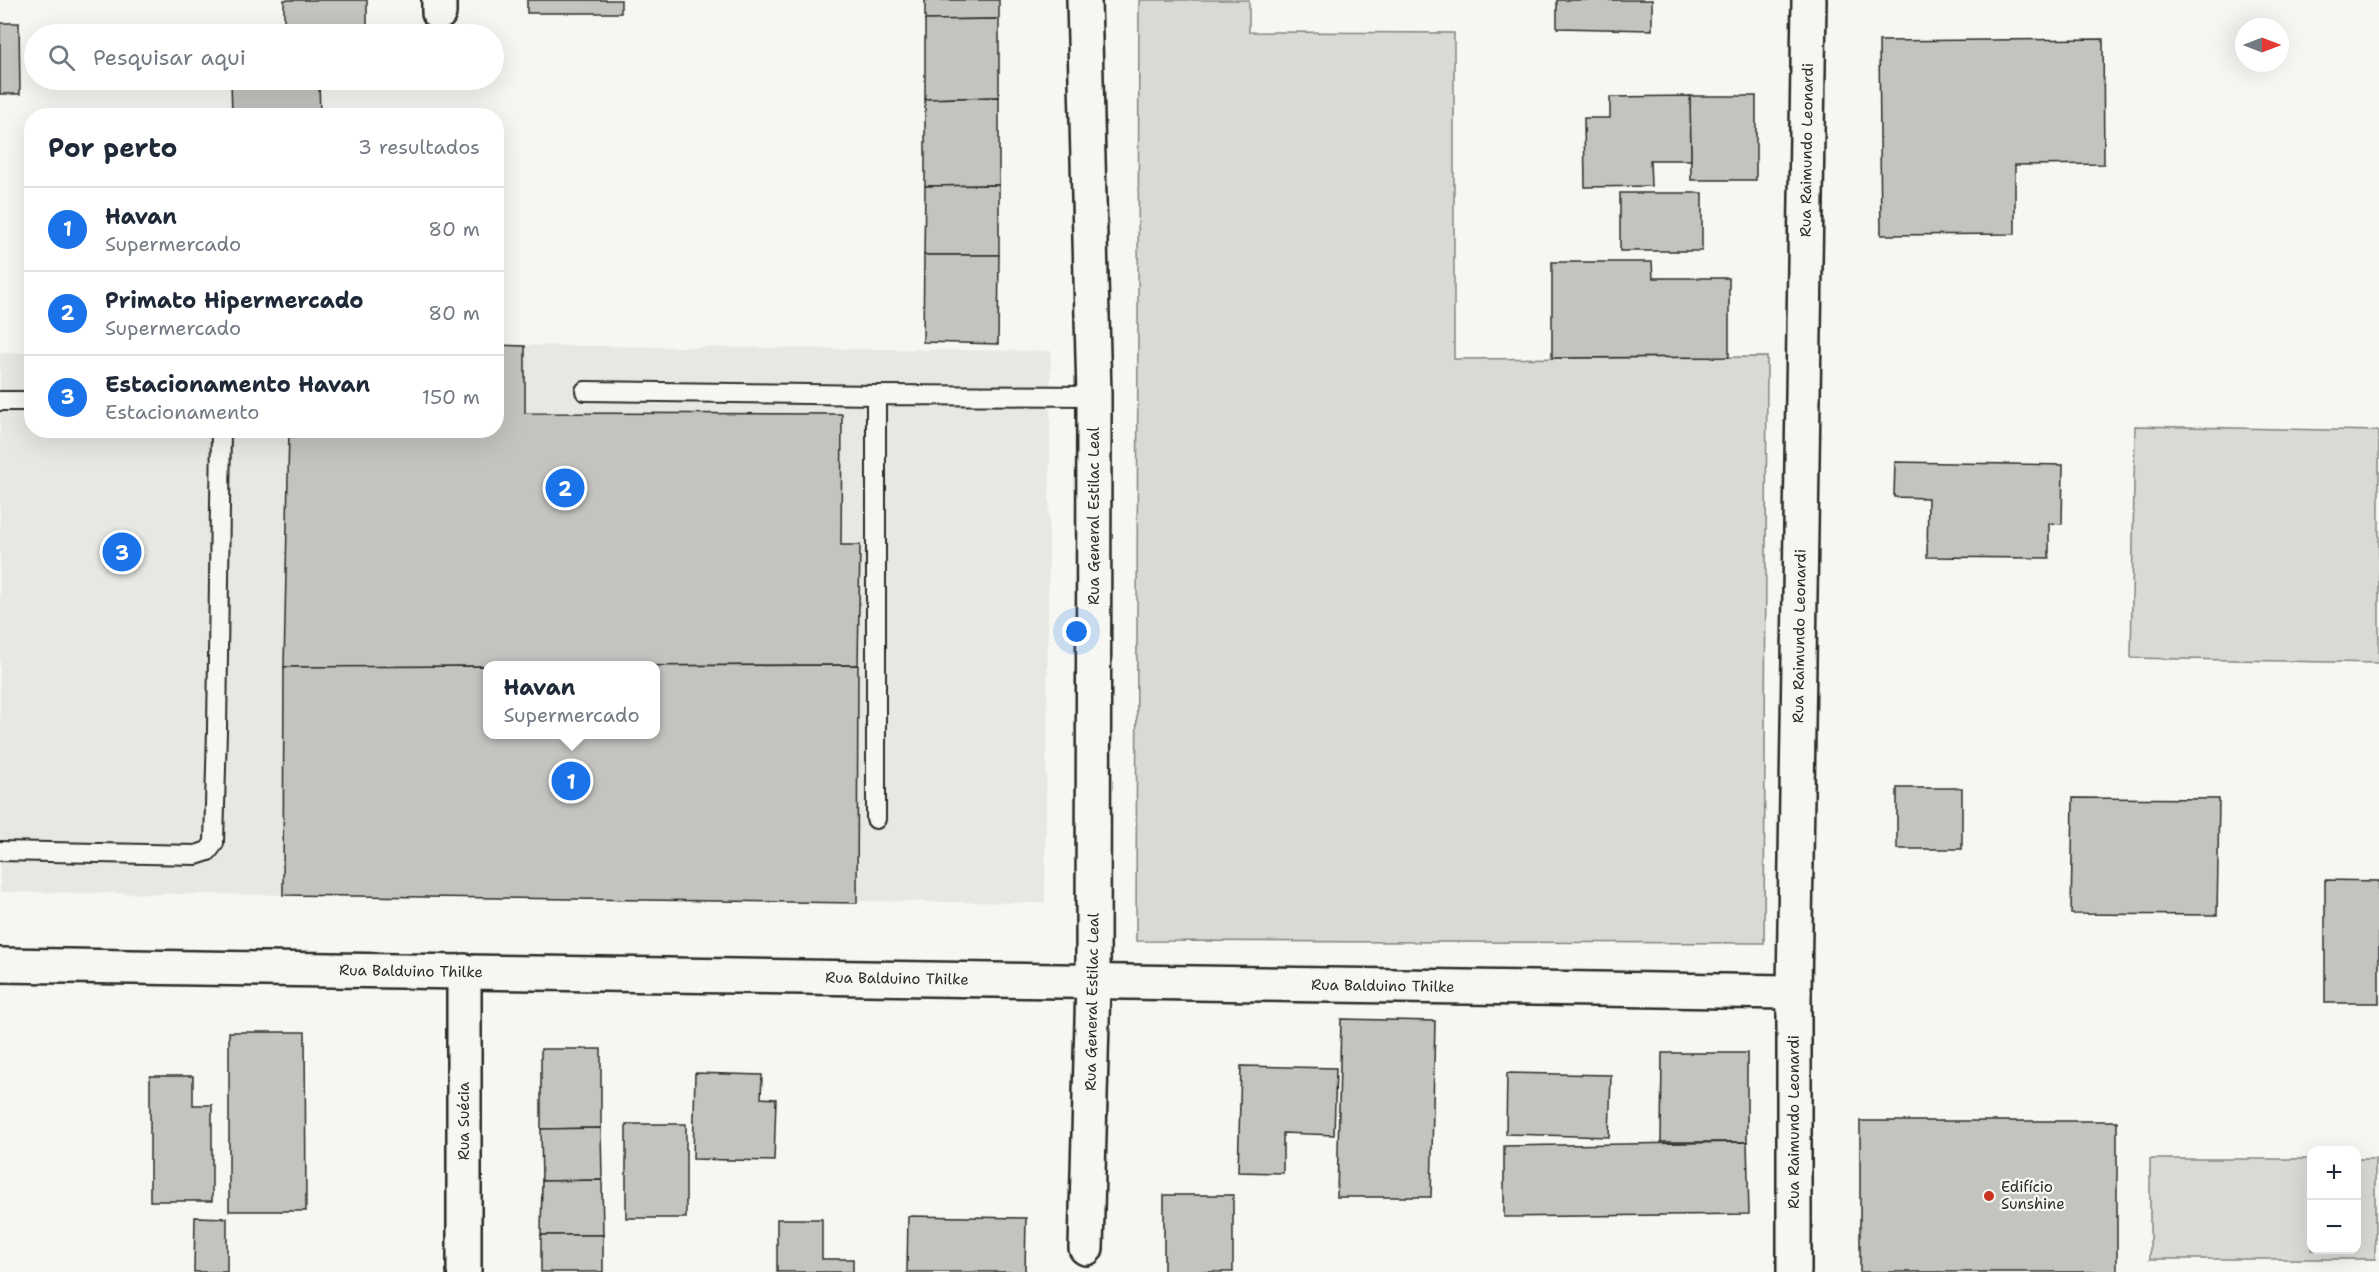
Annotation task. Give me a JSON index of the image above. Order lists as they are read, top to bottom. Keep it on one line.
{"streets":{"street":["Rua Raimundo Leonardi","Rua General Estilac Leal","Rua Balduino Thilke","Rua Suécia"]},"crossings":[["Rua Raimundo Leonardi","Rua Balduino Thilke"],["Rua General Estilac Leal","Rua Balduino Thilke"],["Rua Balduino Thilke","Rua Suécia"]],"places":["Edifício Sunshine"],"north":"right","page":{"search":"Pesquisar aqui","heading":["Por perto","3 resultados"],"list":[{"mark":"1","name":"Havan","note":"Supermercado","value":"80 m"},{"mark":"2","name":"Primato Hipermercado","note":"Supermercado","value":"80 m"},{"mark":"3","name":"Estacionamento Havan","note":"Estacionamento","value":"150 m"}],"pins":["2","3","1"],"popup":["Havan","Supermercado"],"map_buttons":["+","−"]}}
